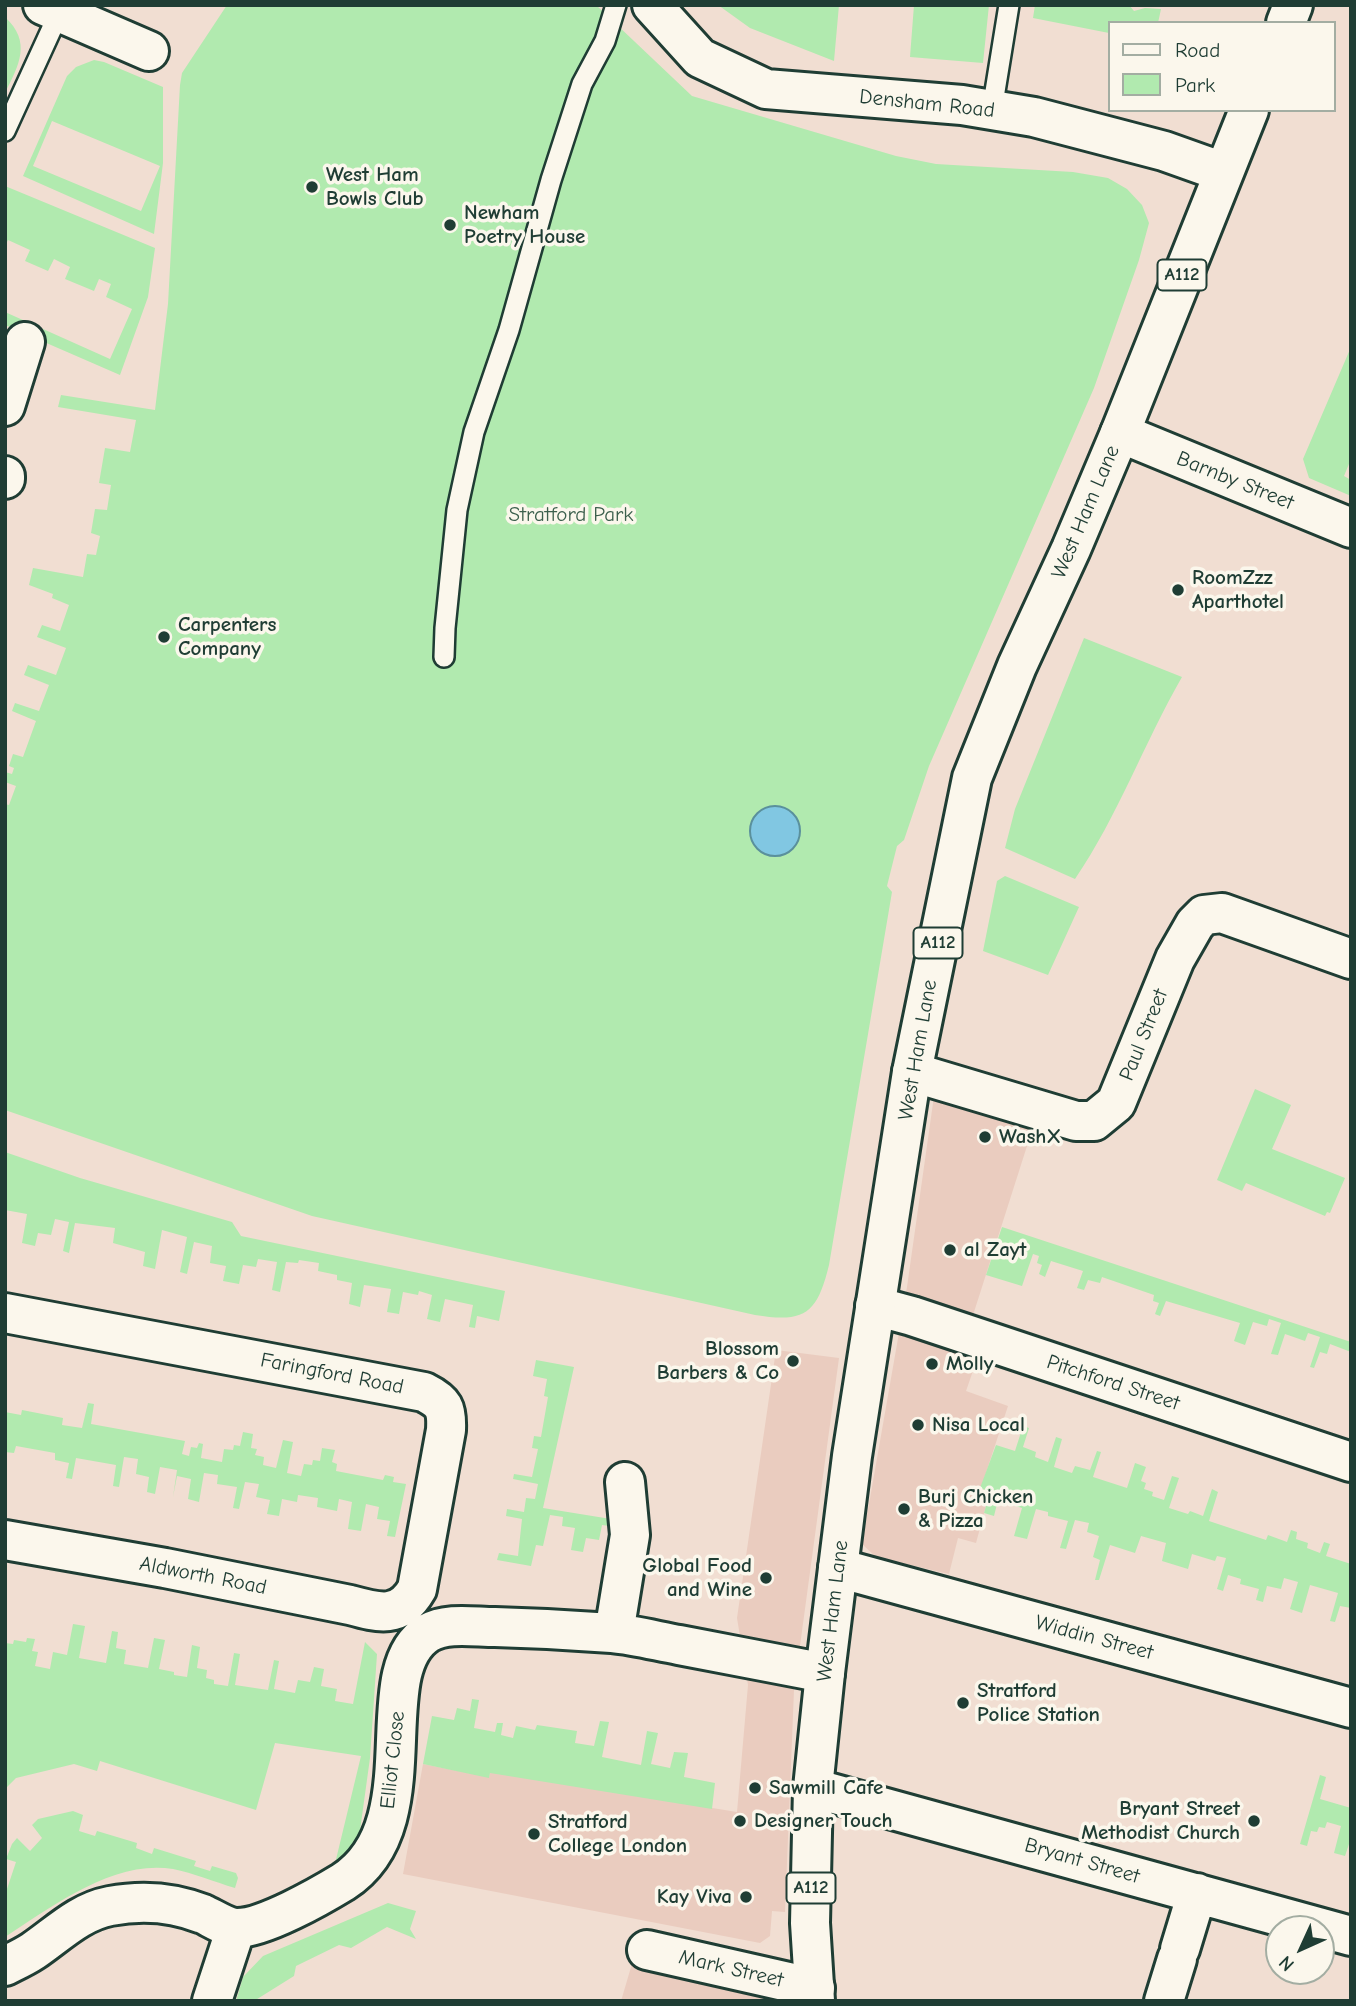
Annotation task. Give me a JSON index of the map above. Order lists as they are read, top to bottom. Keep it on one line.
{"streets":{"street":["Densham Road","A112","Barnby Street","West Ham Lane","Paul Street","Faringford Road","Pitchford Street","Aldworth Road","Widdin Street","Elliot Close","Bryant Street","Mark Street"]},"crossings":[["Densham Road","West Ham Lane"],["Barnby Street","West Ham Lane"],["West Ham Lane","Paul Street"],["West Ham Lane","Pitchford Street"],["West Ham Lane","Aldworth Road"],["West Ham Lane","Widdin Street"],["West Ham Lane","Bryant Street"],["West Ham Lane","Mark Street"],["Faringford Road","Aldworth Road"],["Faringford Road","Elliot Close"],["Aldworth Road","Elliot Close"]],"parks":["Stratford Park"],"places":["West Ham Bowls Club","Newham Poetry House","RoomZzz Aparthotel","Carpenters Company","WashX","al Zayt","Blossom Barbers & Co","Molly","Nisa Local","Burj Chicken & Pizza","Global Food and Wine","Stratford Police Station","Sawmill Cafe","Designer Touch","Bryant Street Methodist Church","Stratford College London","Kay Viva"],"legend":["Road","Park"],"north":"bottom left"}
